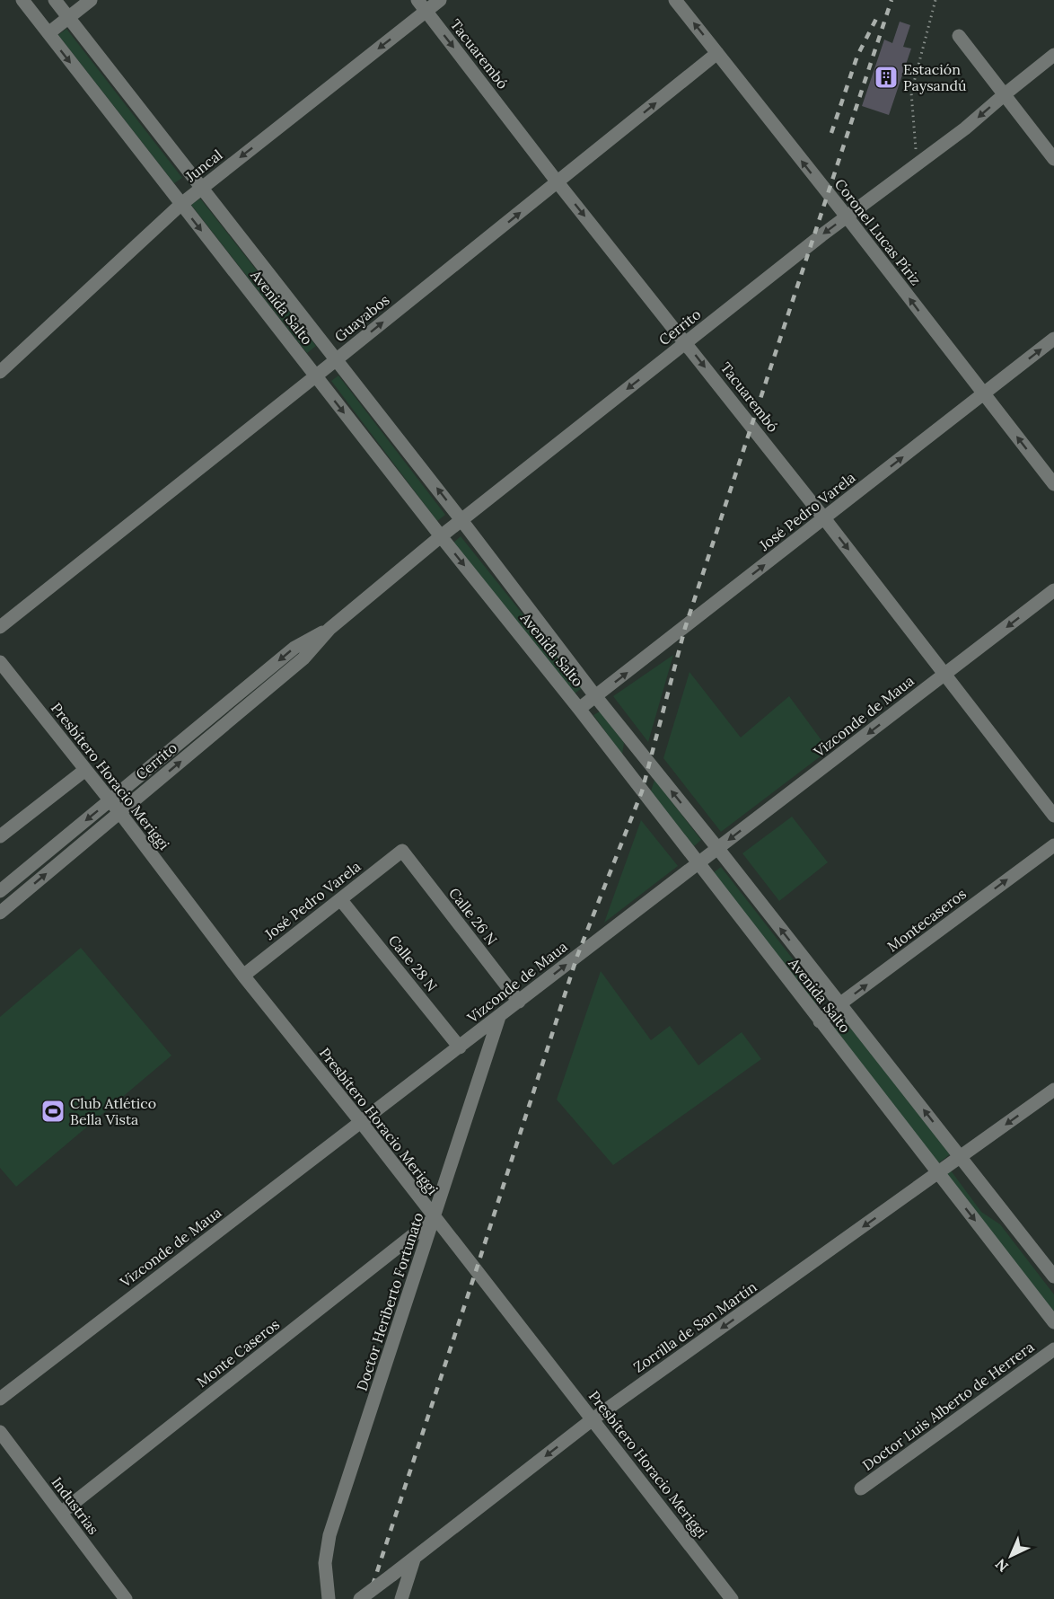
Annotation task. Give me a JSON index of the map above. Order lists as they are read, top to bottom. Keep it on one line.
{"streets":{"street":["Tacuarembó","Juncal","Coronel Lucas Píriz","Avenida Salto","Guayabos","Cerrito","José Pedro Varela","Vizconde de Maua","Presbítero Horacio Meriggi","Calle 26 N","Montecaseros","Calle 28 N","Doctor Heriberto Fortunato","Zorrilla de San Martín","Monte Caseros","Doctor Luis Alberto de Herrera","Industrias"]},"crossings":[["Tacuarembó","Juncal"],["Tacuarembó","Guayabos"],["Tacuarembó","Cerrito"],["Tacuarembó","José Pedro Varela"],["Tacuarembó","Vizconde de Maua"],["Juncal","Avenida Salto"],["Coronel Lucas Píriz","Guayabos"],["Coronel Lucas Píriz","Cerrito"],["Coronel Lucas Píriz","José Pedro Varela"],["Avenida Salto","Guayabos"],["Avenida Salto","Cerrito"],["Avenida Salto","José Pedro Varela"],["Avenida Salto","Vizconde de Maua"],["Avenida Salto","Montecaseros"],["Avenida Salto","Zorrilla de San Martín"],["Cerrito","Presbítero Horacio Meriggi"],["José Pedro Varela","Presbítero Horacio Meriggi"],["José Pedro Varela","Calle 26 N"],["José Pedro Varela","Calle 28 N"],["Vizconde de Maua","Presbítero Horacio Meriggi"],["Vizconde de Maua","Calle 26 N"],["Vizconde de Maua","Calle 28 N"],["Vizconde de Maua","Doctor Heriberto Fortunato"],["Presbítero Horacio Meriggi","Doctor Heriberto Fortunato"],["Presbítero Horacio Meriggi","Zorrilla de San Martín"],["Presbítero Horacio Meriggi","Monte Caseros"],["Doctor Heriberto Fortunato","Monte Caseros"],["Monte Caseros","Industrias"]],"one_way":["Tacuarembó","Juncal","Coronel Lucas Píriz","Guayabos","José Pedro Varela","Montecaseros","Zorrilla de San Martín"],"places":{"building":["Estación Paysandú"],"sports":["Club Atlético Bella Vista"]},"north":"bottom left"}
